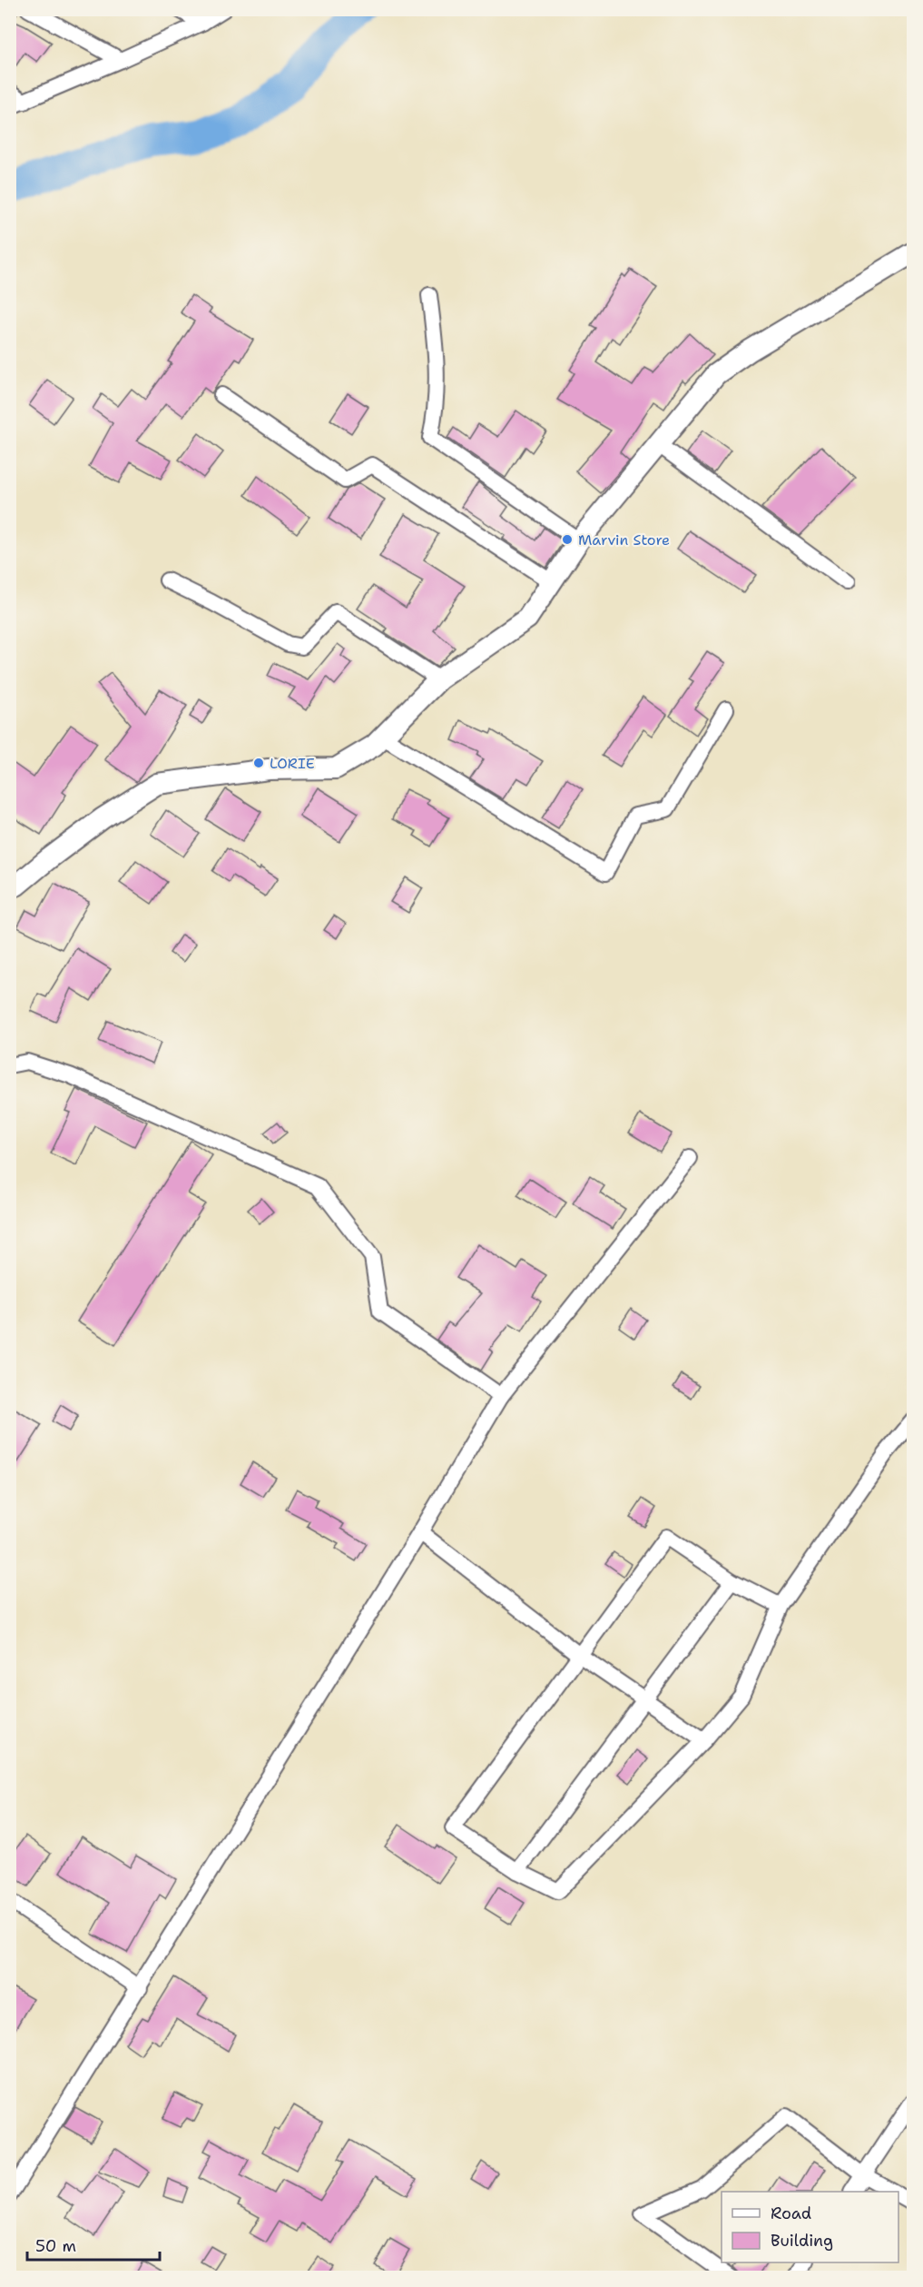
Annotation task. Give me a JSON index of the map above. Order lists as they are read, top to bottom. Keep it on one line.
{"places":["Marvin Store","LORIE"],"legend":["Road","Building"],"scale_bar":"50 m"}
